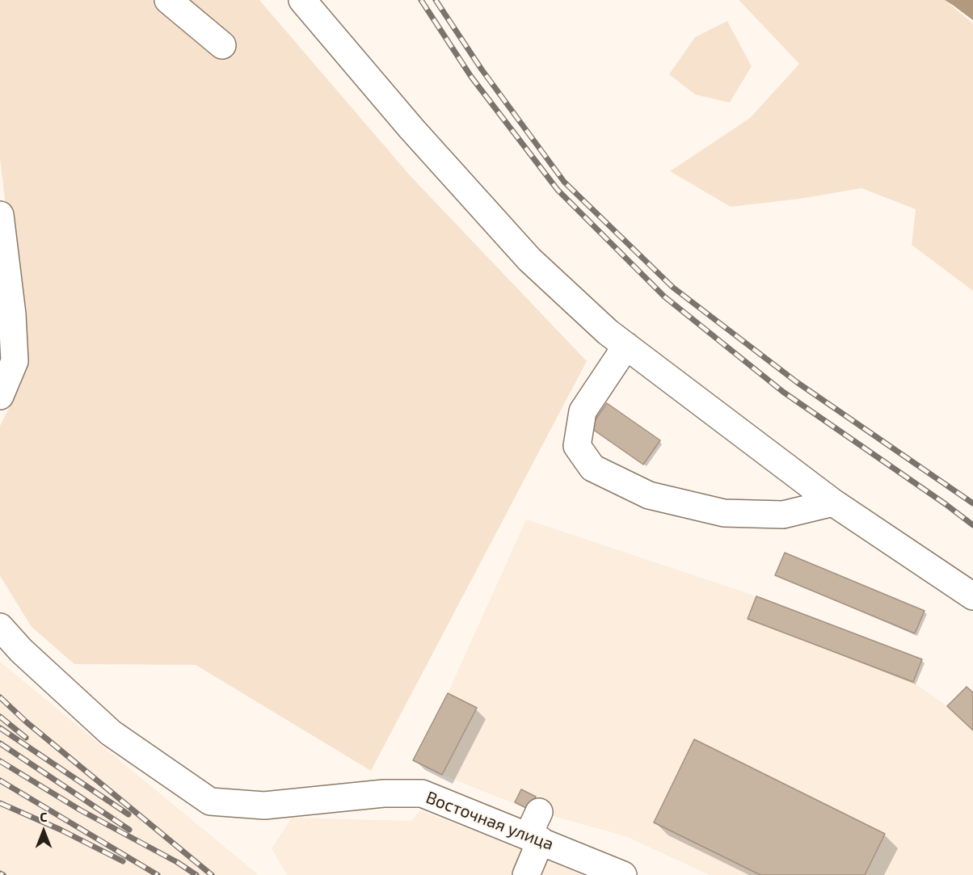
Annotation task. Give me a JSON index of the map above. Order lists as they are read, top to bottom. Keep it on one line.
{"streets":{"street":["Восточная улица"]},"north":"top"}
